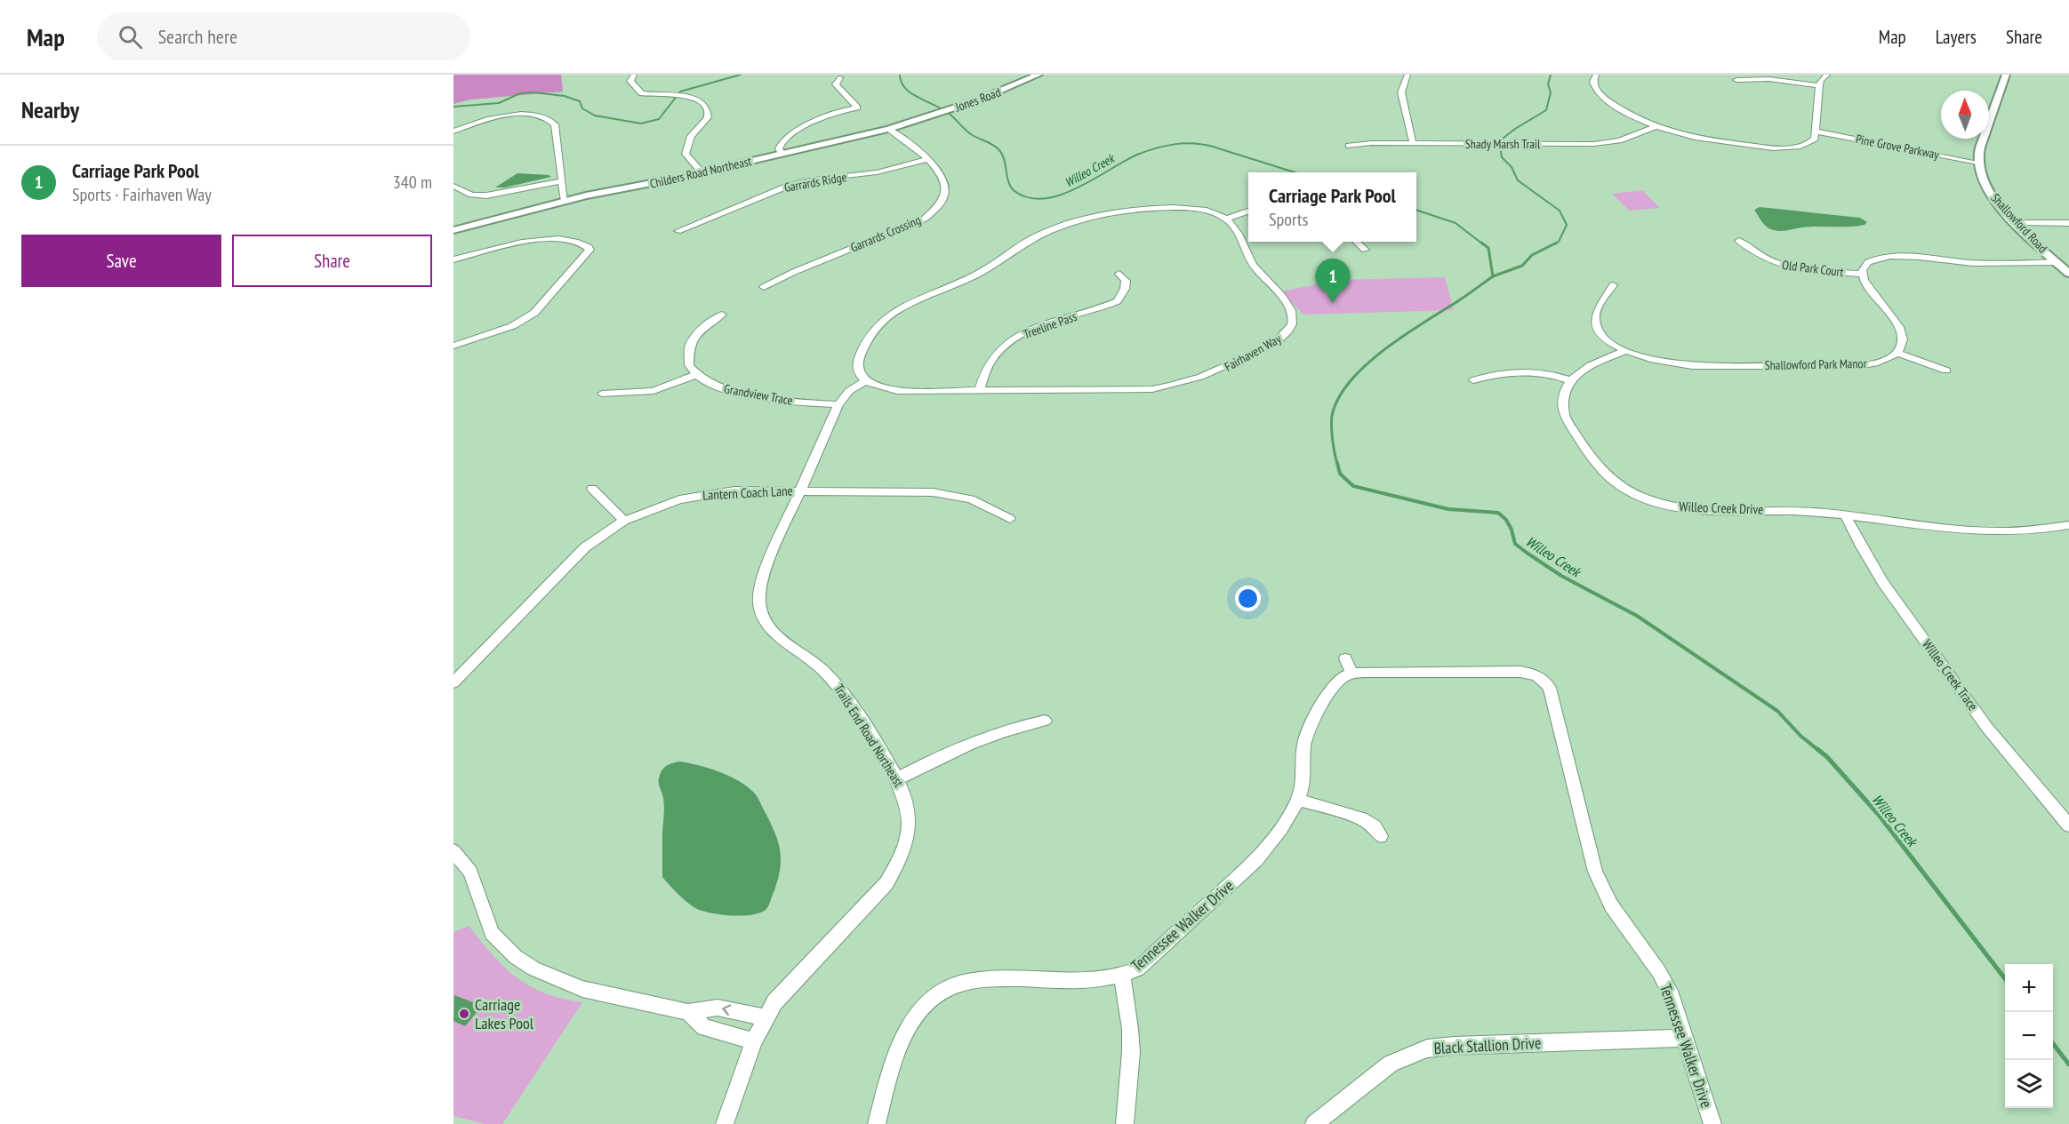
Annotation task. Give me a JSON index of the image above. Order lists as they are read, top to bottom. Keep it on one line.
{"streets":{"street":["Jones Road","Shady Marsh Trail","Pine Grove Parkway","Childers Road Northeast","Garrards Ridge","Shallowford Road","Garrards Crossing","Old Park Court","Treeline Pass","Fairhaven Way","Shallowford Park Manor","Grandview Trace","Lantern Coach Lane","Willeo Creek Drive","Willeo Creek Trace","Trails End Road Northeast","Tennessee Walker Drive","Black Stallion Drive"]},"crossings":[["Jones Road","Childers Road Northeast"],["Pine Grove Parkway","Shallowford Road"],["Childers Road Northeast","Garrards Crossing"],["Garrards Ridge","Garrards Crossing"],["Treeline Pass","Fairhaven Way"],["Fairhaven Way","Trails End Road Northeast"],["Grandview Trace","Trails End Road Northeast"],["Lantern Coach Lane","Trails End Road Northeast"],["Willeo Creek Drive","Willeo Creek Trace"],["Tennessee Walker Drive","Black Stallion Drive"]],"water":["Willeo Creek"],"places":["Carriage Lakes Pool"],"north":"top","page":{"header":"Map","search":"Search here","nav":["Map","Layers","Share"],"heading":"Nearby","list":[{"mark":"1","name":"Carriage Park Pool","note":"Sports · Fairhaven Way","value":"340 m"}],"popup":["Carriage Park Pool","Sports"],"buttons":["Save","Share"],"pins":"1","map_buttons":["+","−"]}}
